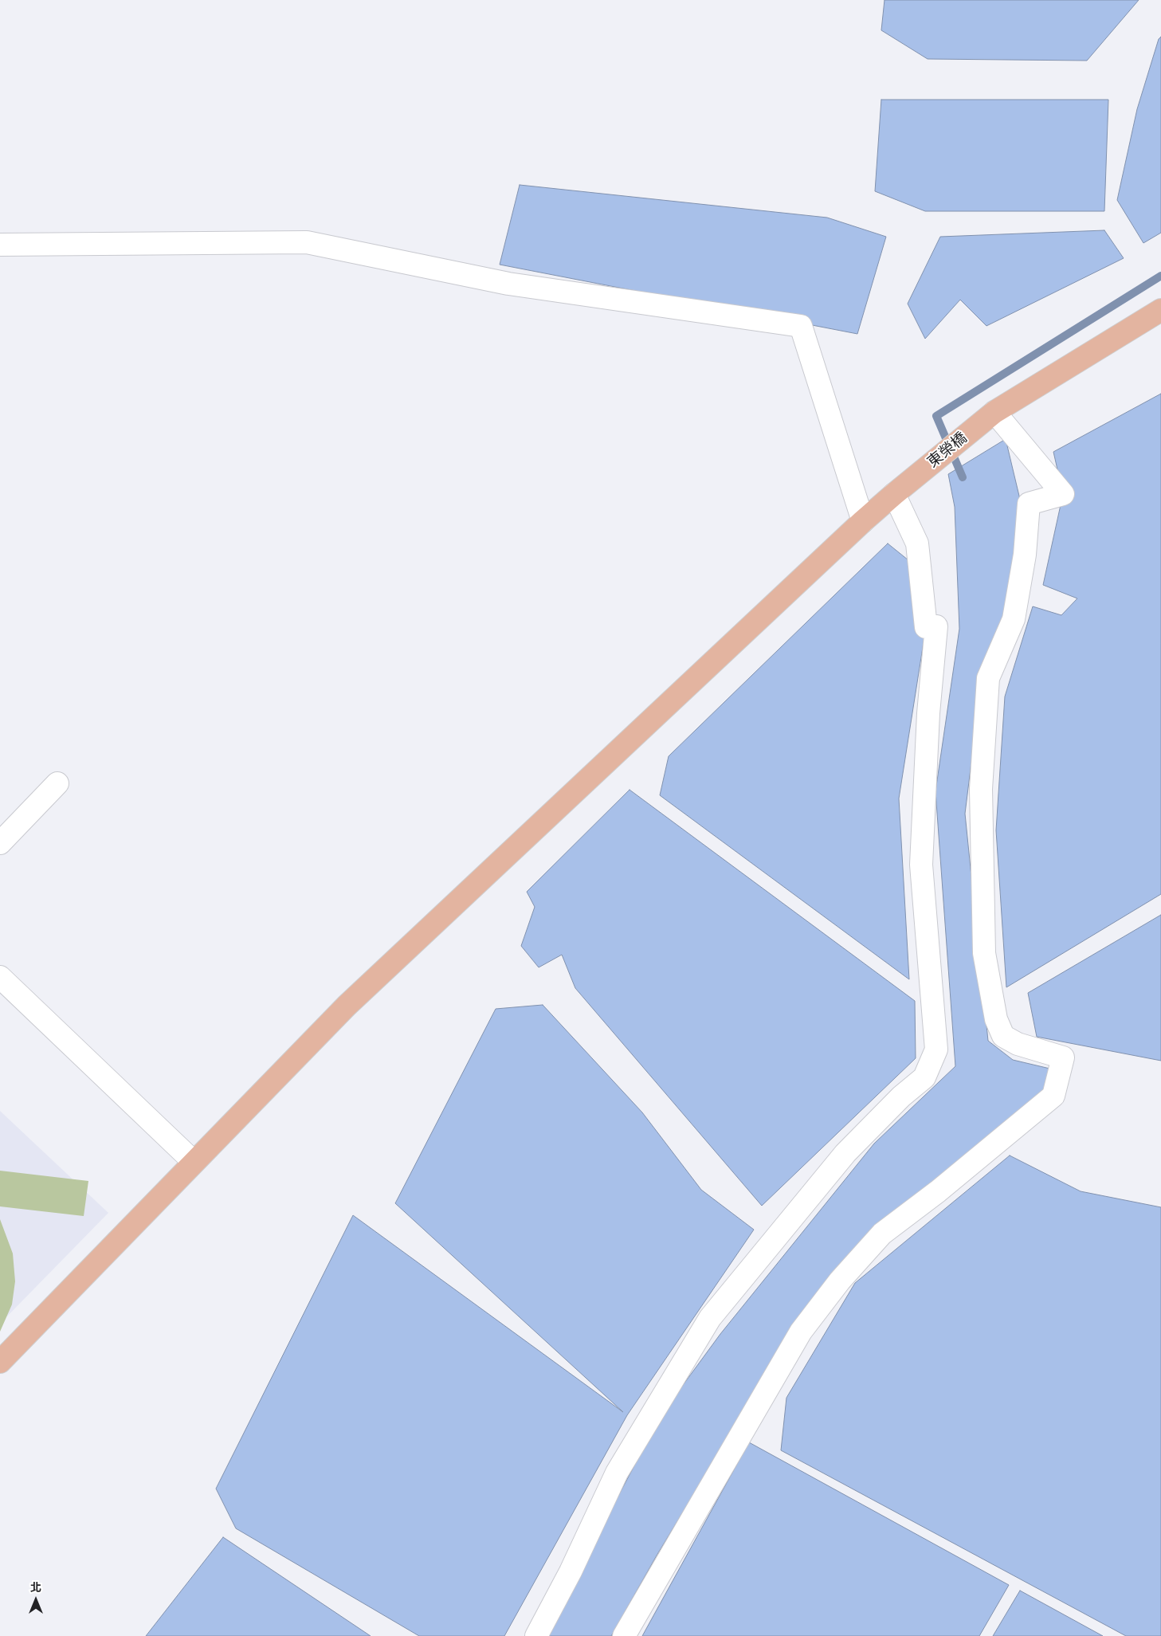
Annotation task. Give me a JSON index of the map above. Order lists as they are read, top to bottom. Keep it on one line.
{"streets":{"main road":["東榮橋"]},"north":"top"}
